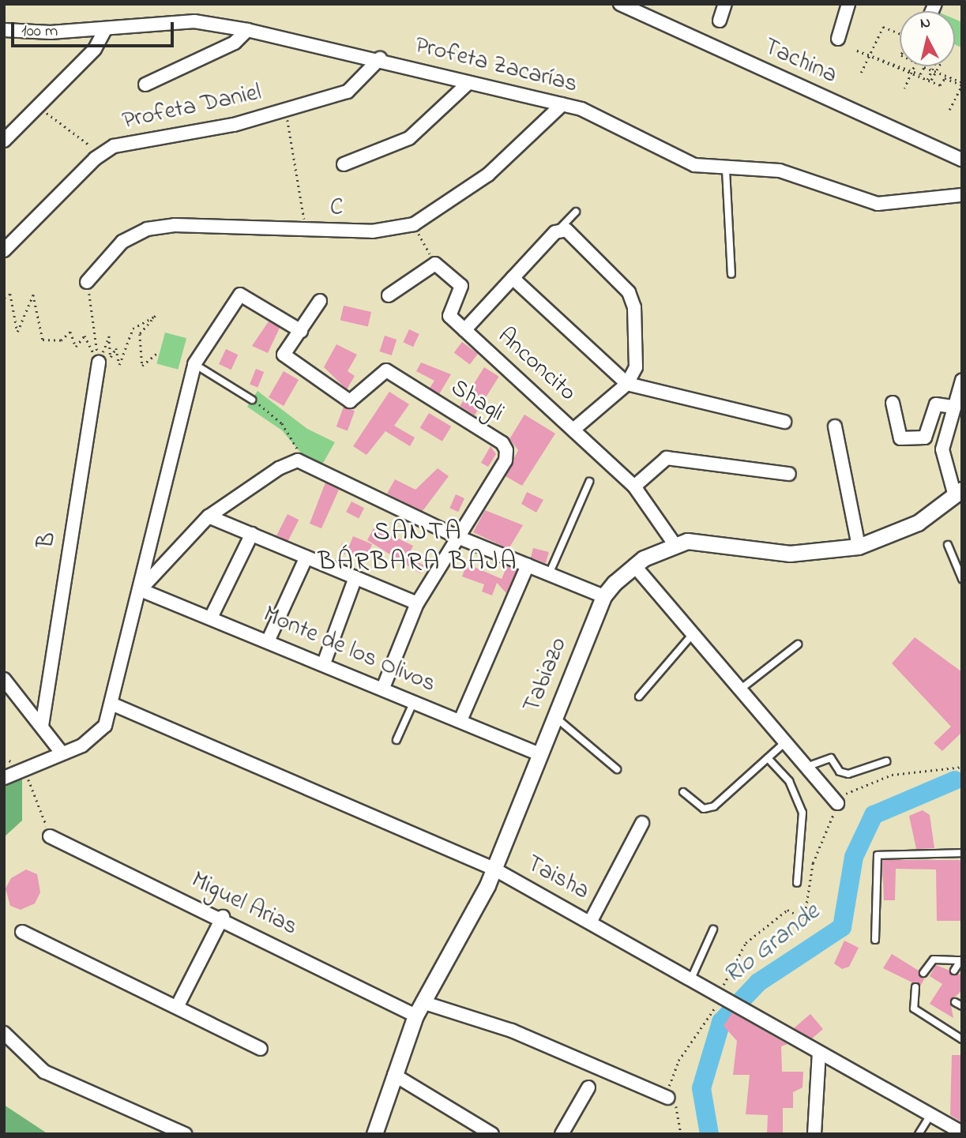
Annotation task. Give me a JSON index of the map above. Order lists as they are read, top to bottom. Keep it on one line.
{"streets":{"street":["Tachina","Profeta Zacarías","Profeta Daniel","C","Anconcito","Shagli","B","Monte de los Olivos","Tabiazo","Taisha","Miguel Arias"]},"crossings":[["Profeta Zacarías","Profeta Daniel"],["Profeta Zacarías","C"],["Anconcito","Tabiazo"],["Shagli","Monte de los Olivos"],["Monte de los Olivos","Tabiazo"],["Tabiazo","Taisha"],["Tabiazo","Miguel Arias"]],"districts":["SANTA BÁRBARA BAJA"],"water":["Rio Grande"],"scale_bar":"100 m","north":"top"}
